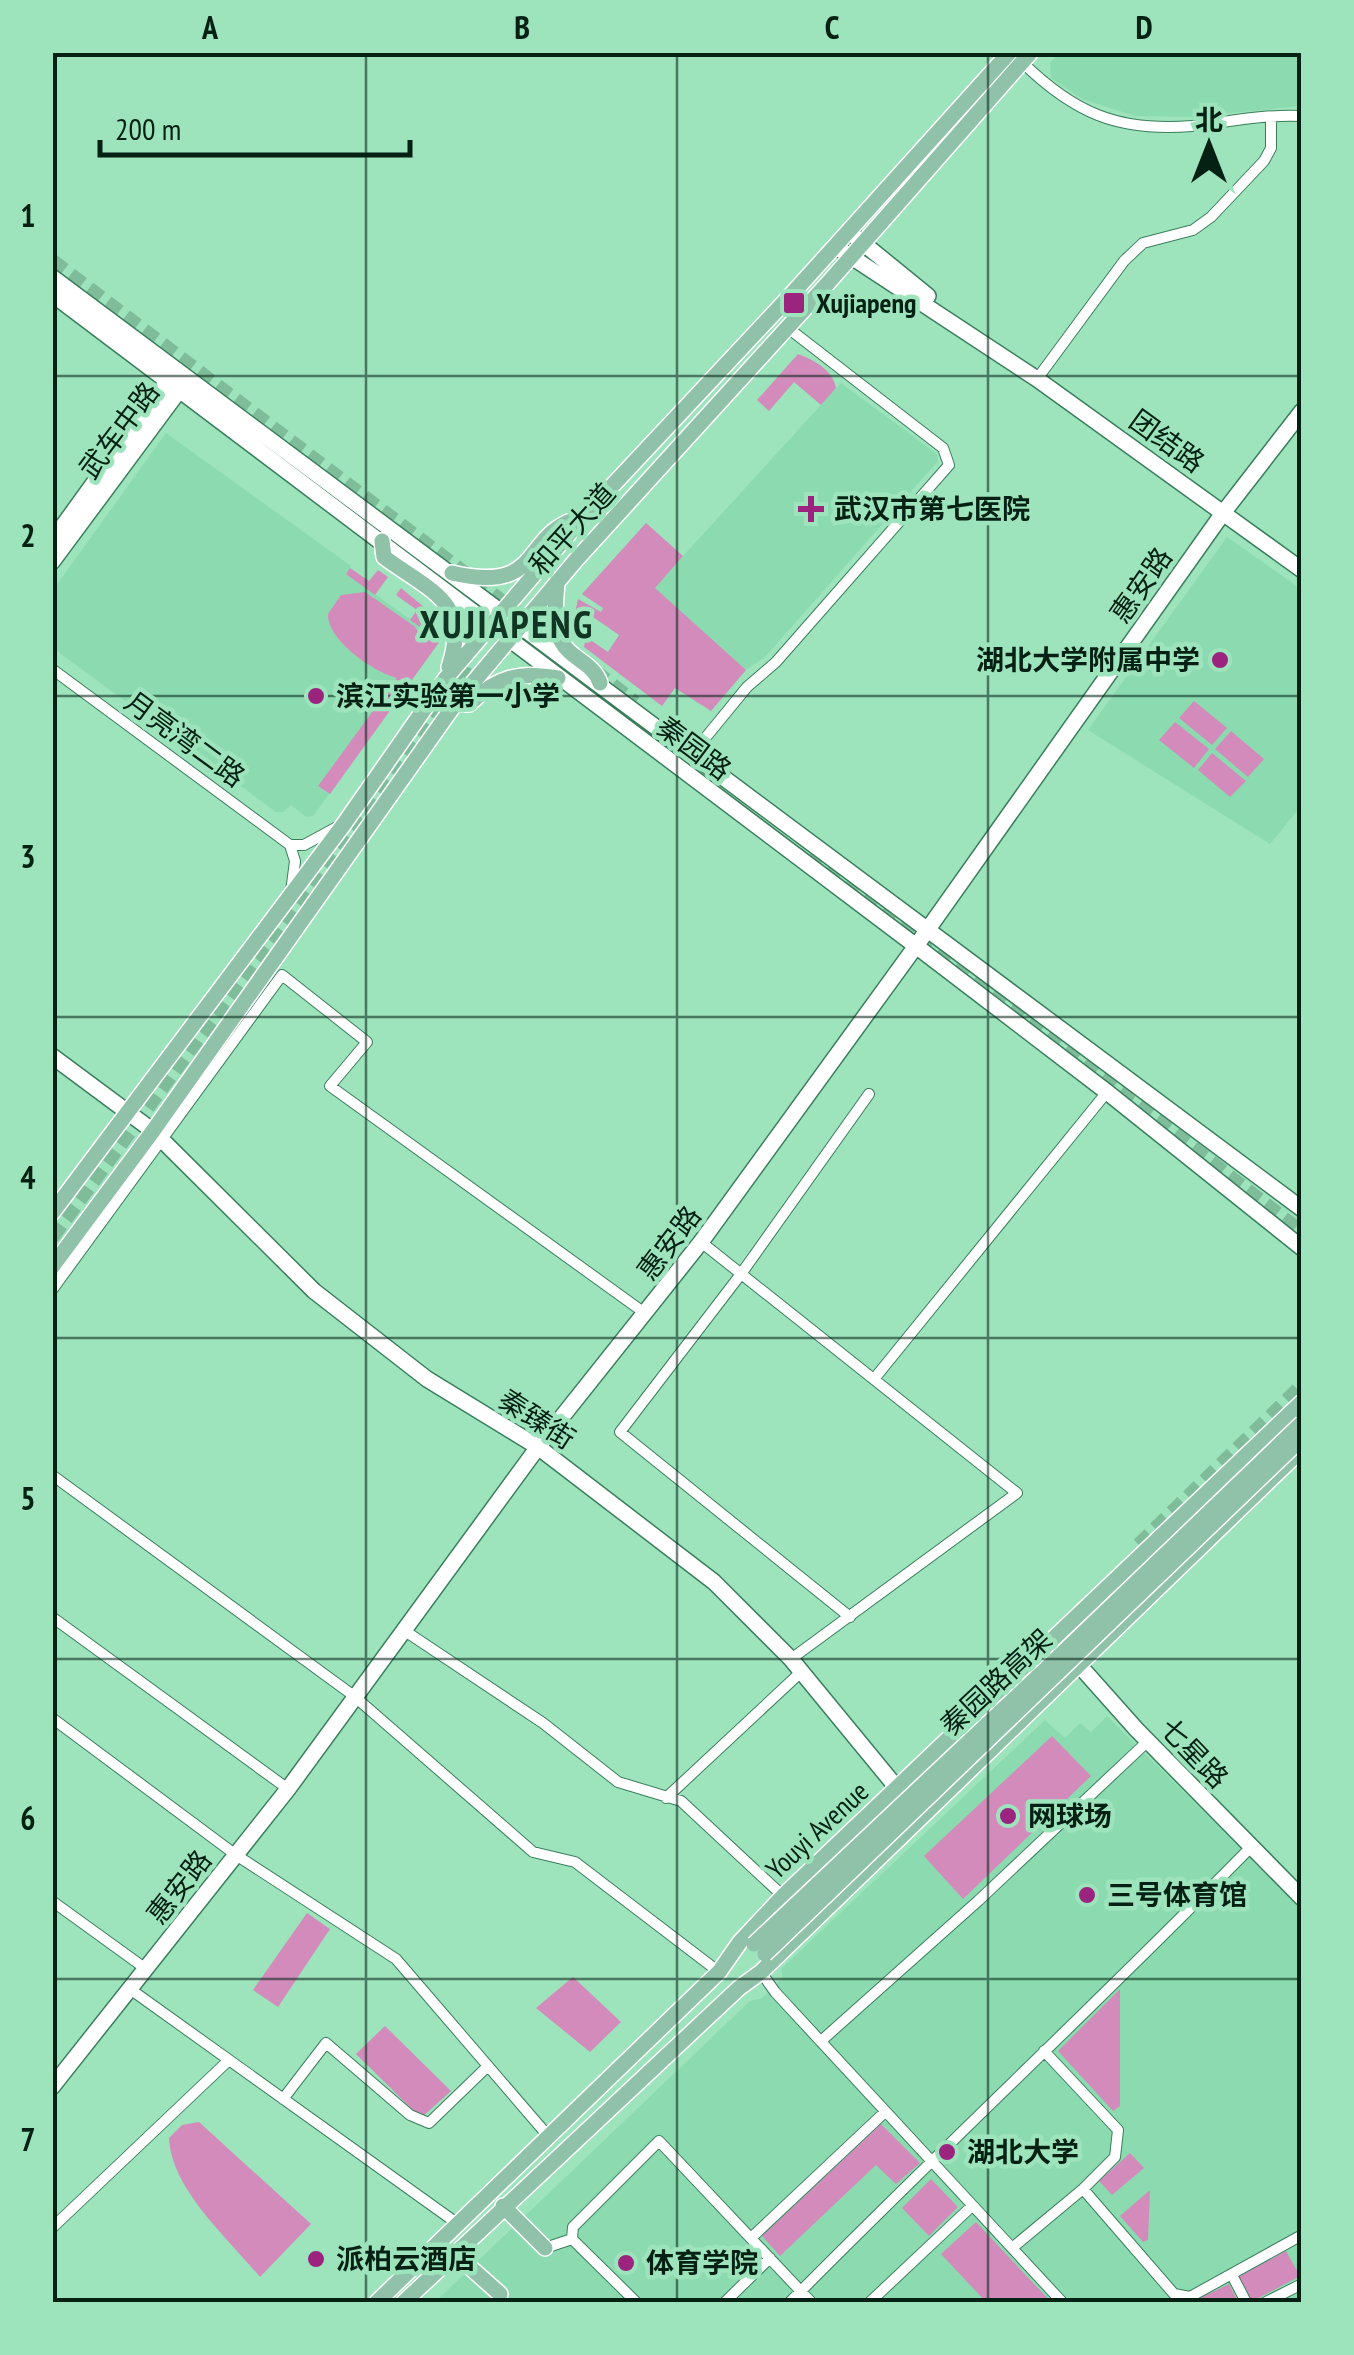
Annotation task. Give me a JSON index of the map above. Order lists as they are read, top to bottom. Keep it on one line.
{"streets":{"main road":["和平大道","秦园路高架","Youyi Avenue"],"street":["武车中路","团结路","惠安路","月亮湾二路","秦园路","秦臻街","七星路"]},"crossings":[["武车中路","秦园路"],["团结路","和平大道"],["团结路","惠安路"],["和平大道","秦园路"],["和平大道","秦臻街"],["惠安路","秦园路"],["惠安路","秦臻街"],["秦臻街","Youyi Avenue"],["秦园路高架","Youyi Avenue"],["七星路","Youyi Avenue"]],"districts":["XUJIAPENG"],"places":{"transit":["Xujiapeng"],"health":["武汉市第七医院"],"other":["湖北大学附属中学","滨江实验第一小学","网球场","三号体育馆","湖北大学","派柏云酒店","体育学院"]},"scale_bar":"200 m","north":"top","grid":{"columns":["A","B","C","D"],"rows":["1","2","3","4","5","6","7"]}}
